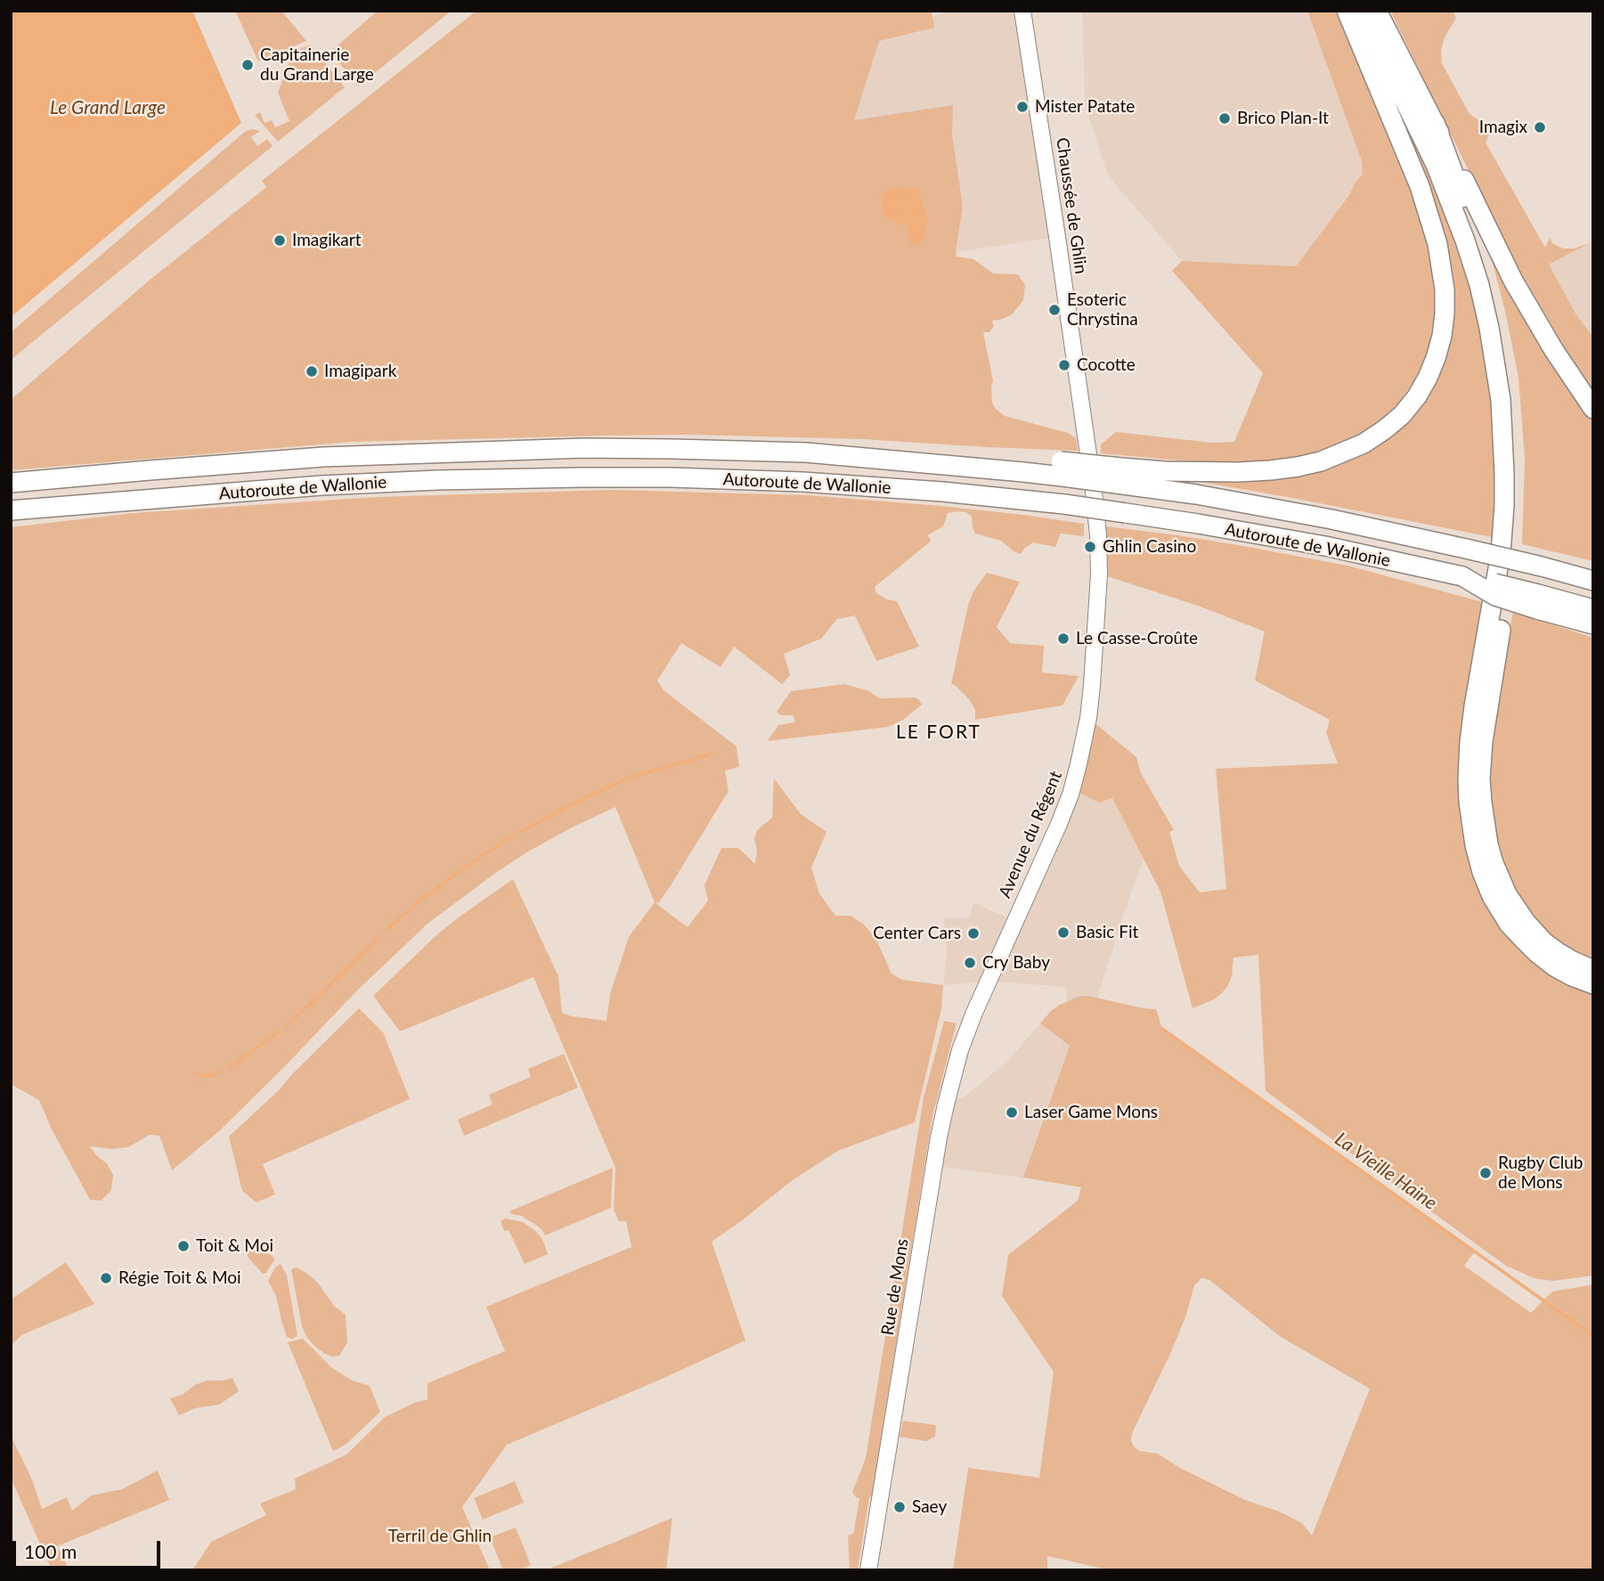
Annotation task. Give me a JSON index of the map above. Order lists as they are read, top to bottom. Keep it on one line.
{"streets":{"highway":["Autoroute de Wallonie"],"main road":["Chaussée de Ghlin","Avenue du Régent","Rue de Mons"]},"crossings":[["Chaussée de Ghlin","Avenue du Régent"],["Avenue du Régent","Rue de Mons"]],"districts":["LE FORT"],"water":["Le Grand Large","La Vieille Haine"],"parks":["Terril de Ghlin"],"places":["Capitainerie du Grand Large","Mister Patate","Brico Plan-It","Imagix","Imagikart","Esoteric Chrystina","Cocotte","Imagipark","Ghlin Casino","Le Casse-Croûte","Basic Fit","Center Cars","Cry Baby","Laser Game Mons","Rugby Club de Mons","Toit & Moi","Régie Toit & Moi","Saey"],"scale_bar":"100 m"}
